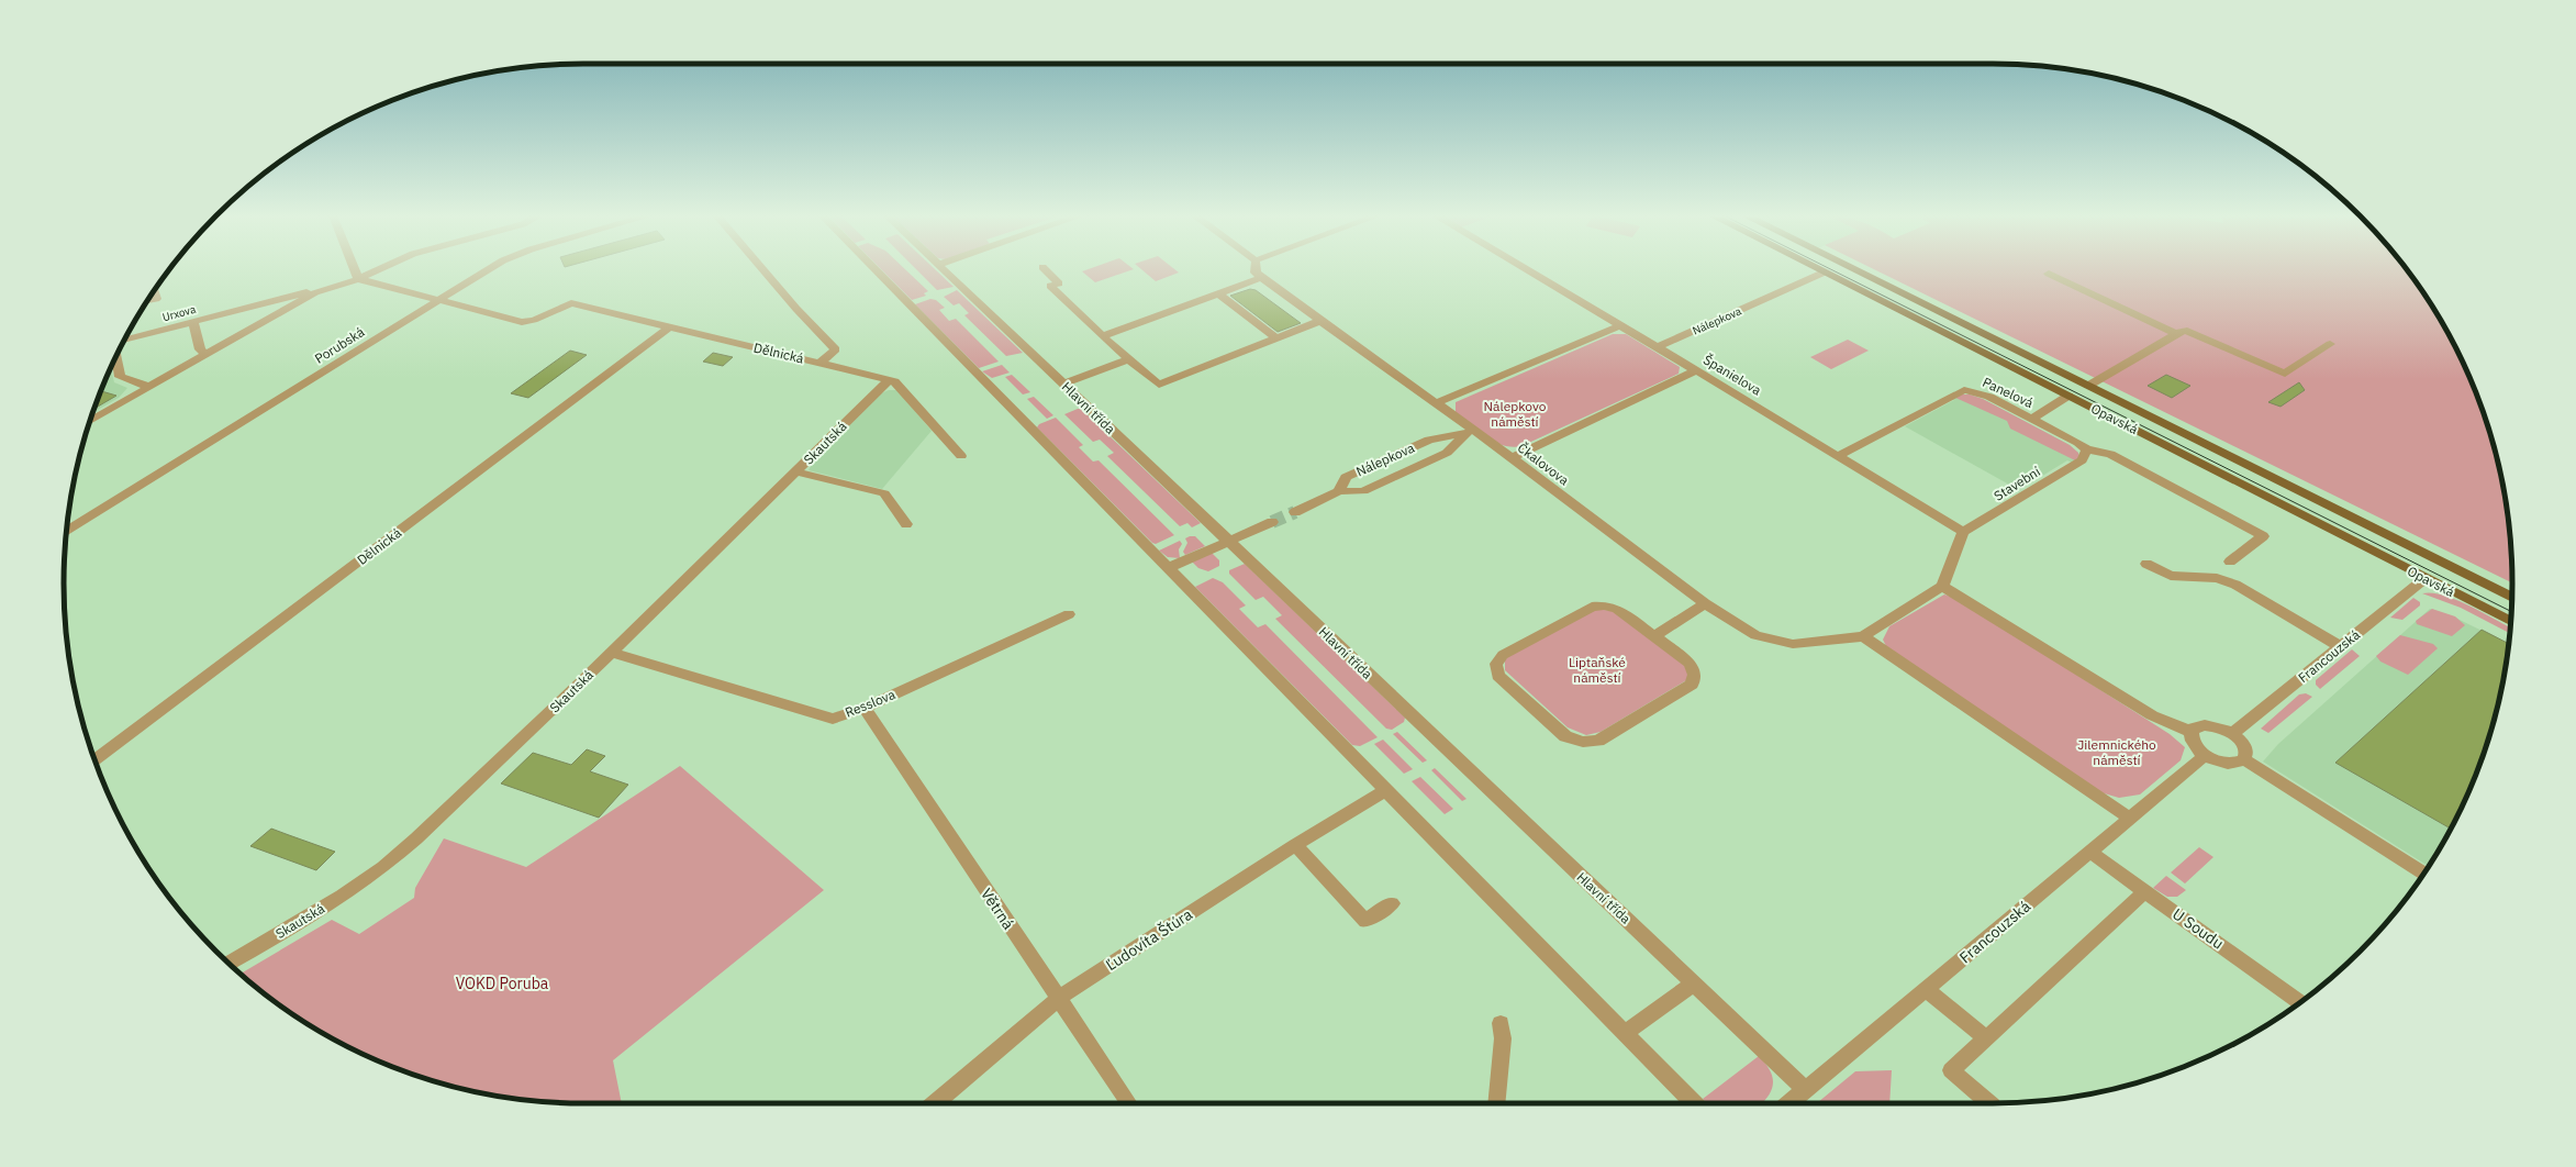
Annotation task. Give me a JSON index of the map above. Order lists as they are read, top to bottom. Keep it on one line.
{"streets":{"main road":["Opavská"],"street":["Urxova","Nálepkova","Porubská","Dělnická","Španielova","Panelová","Hlavní třída","Skautská","Čkalovova","Stavební","Francouzská","Resslova","Větrná","U Soudu","Ľudovíta Štúra"]},"crossings":[["Nálepkova","Španielova"],["Nálepkova","Opavská"],["Nálepkova","Čkalovova"],["Porubská","Dělnická"],["Dělnická","Skautská"],["Španielova","Panelová"],["Španielova","Stavební"],["Panelová","Stavební"],["Hlavní třída","Francouzská"],["Opavská","Francouzská"],["Skautská","Resslova"],["Francouzská","U Soudu"],["Resslova","Větrná"],["Větrná","Ľudovíta Štúra"]],"parks":["Nálepkovo náměstí","Liptaňské náměstí","Jilemnického náměstí","VOKD Poruba"]}
